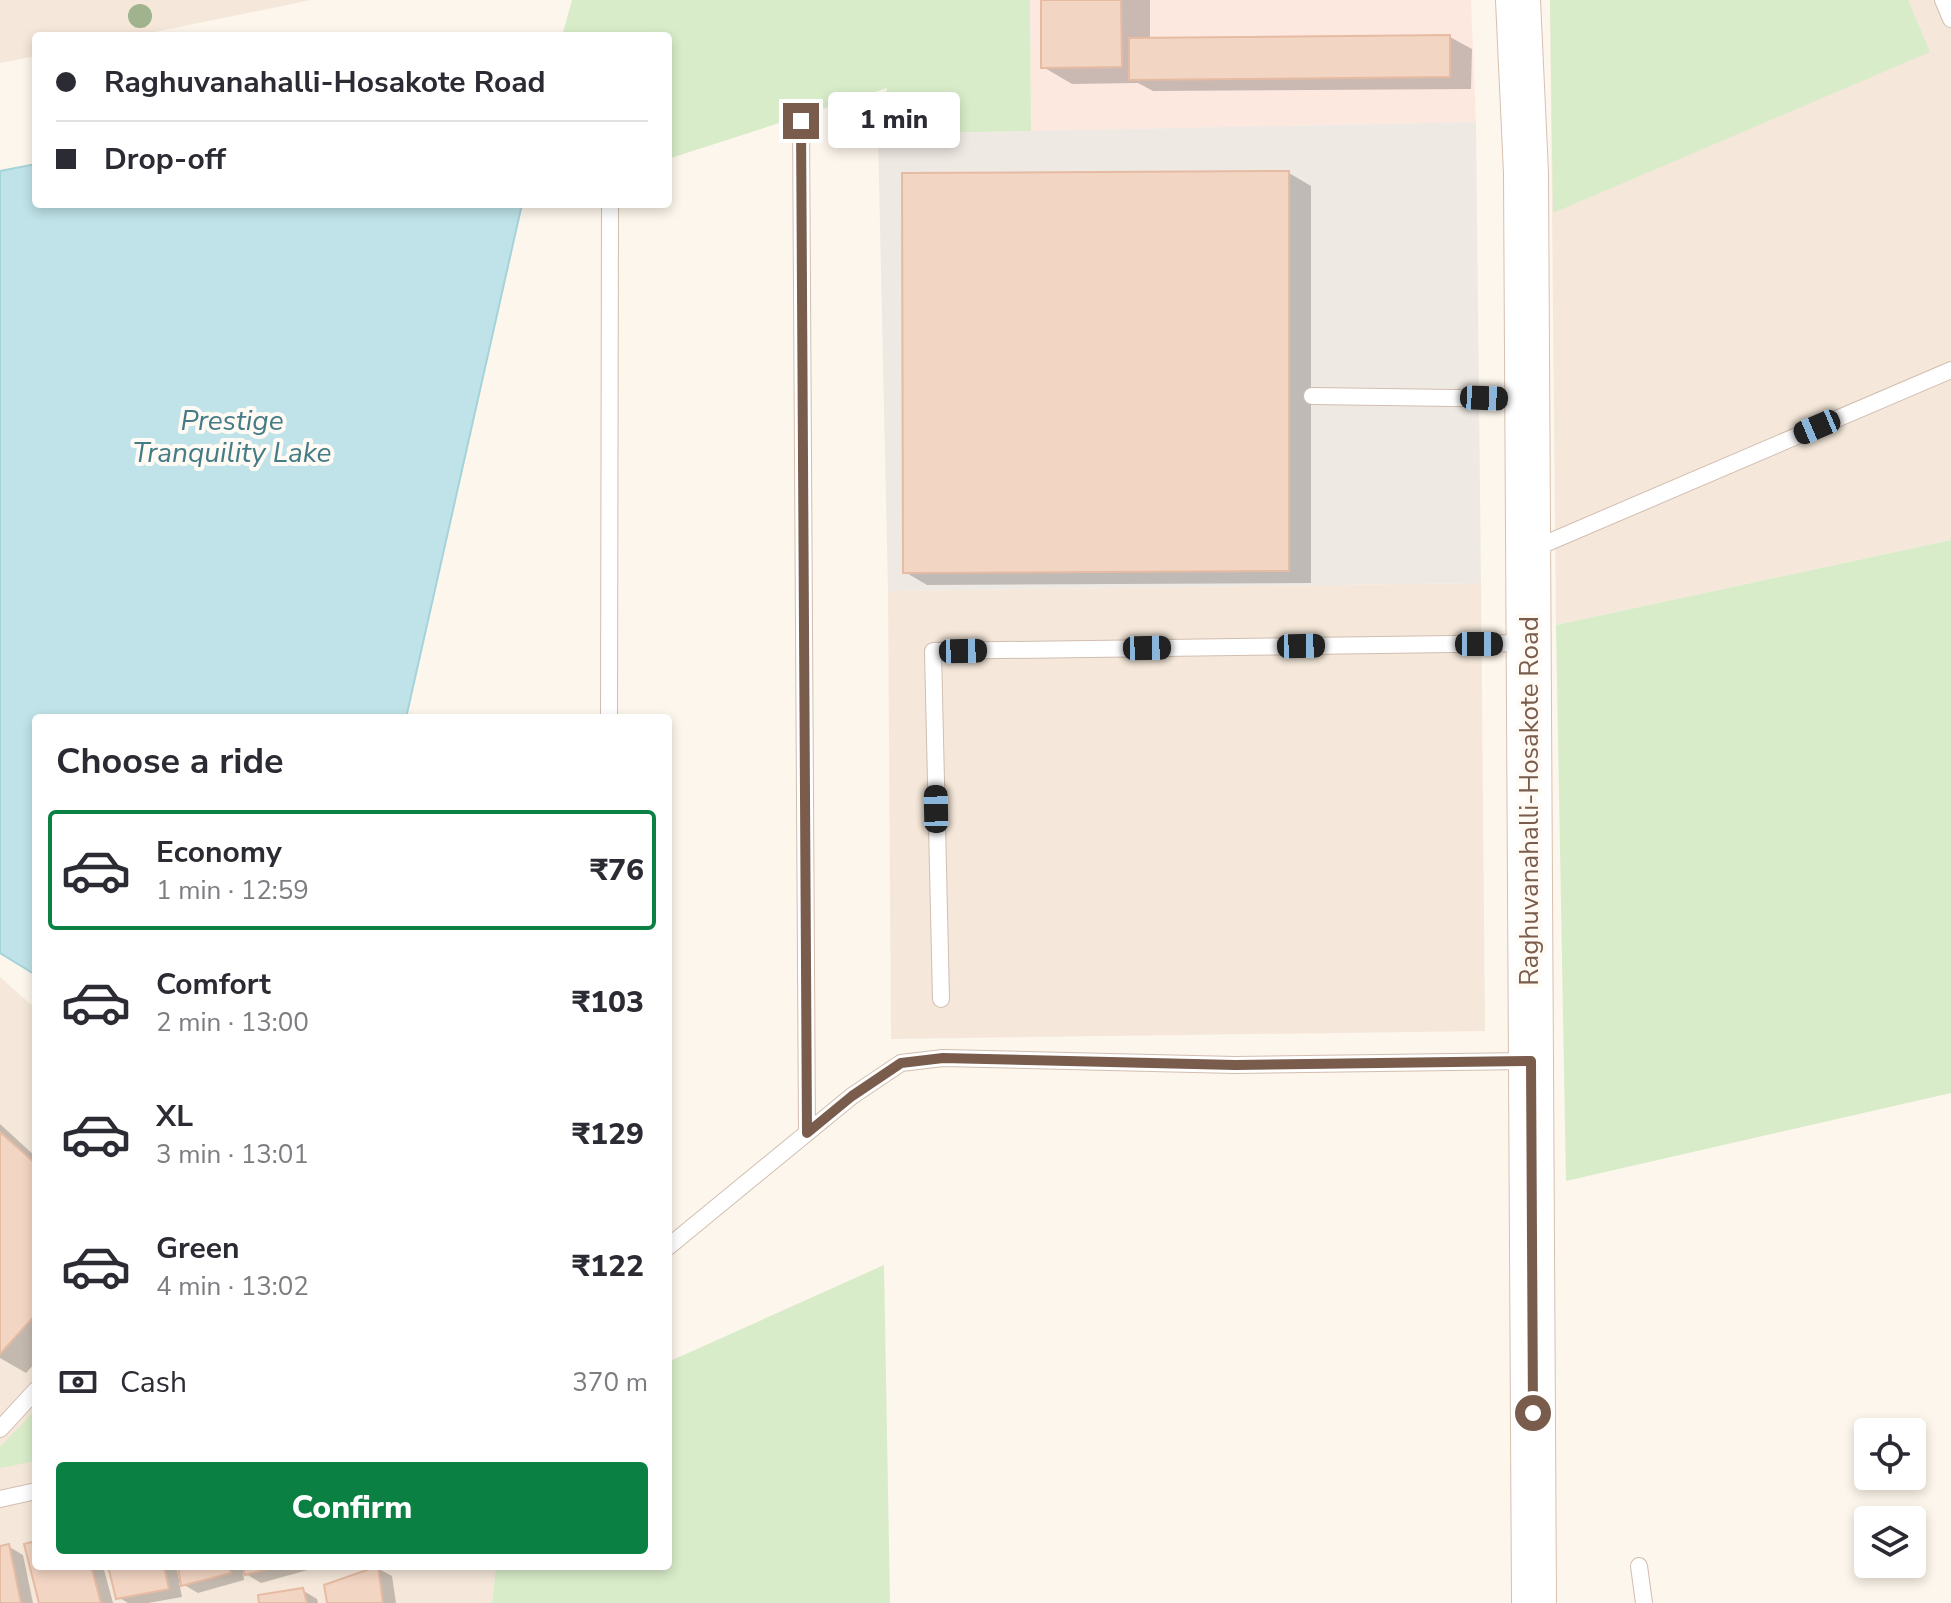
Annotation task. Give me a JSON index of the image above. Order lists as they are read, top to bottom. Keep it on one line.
{"streets":{"main road":["Raghuvanahalli-Hosakote Road"]},"water":["Prestige Tranquility Lake"],"page":{"banner":["Raghuvanahalli-Hosakote Road","Drop-off"],"bubble":"1 min","heading":"Choose a ride","list":[{"name":"Economy","note":"1 min · 12:59","value":"₹76"},{"name":"Comfort","note":"2 min · 13:00","value":"₹103"},{"name":"XL","note":"3 min · 13:01","value":"₹129"},{"name":"Green","note":"4 min · 13:02","value":"₹122"}],"pay":["Cash","370 m"],"buttons":"Confirm"}}
